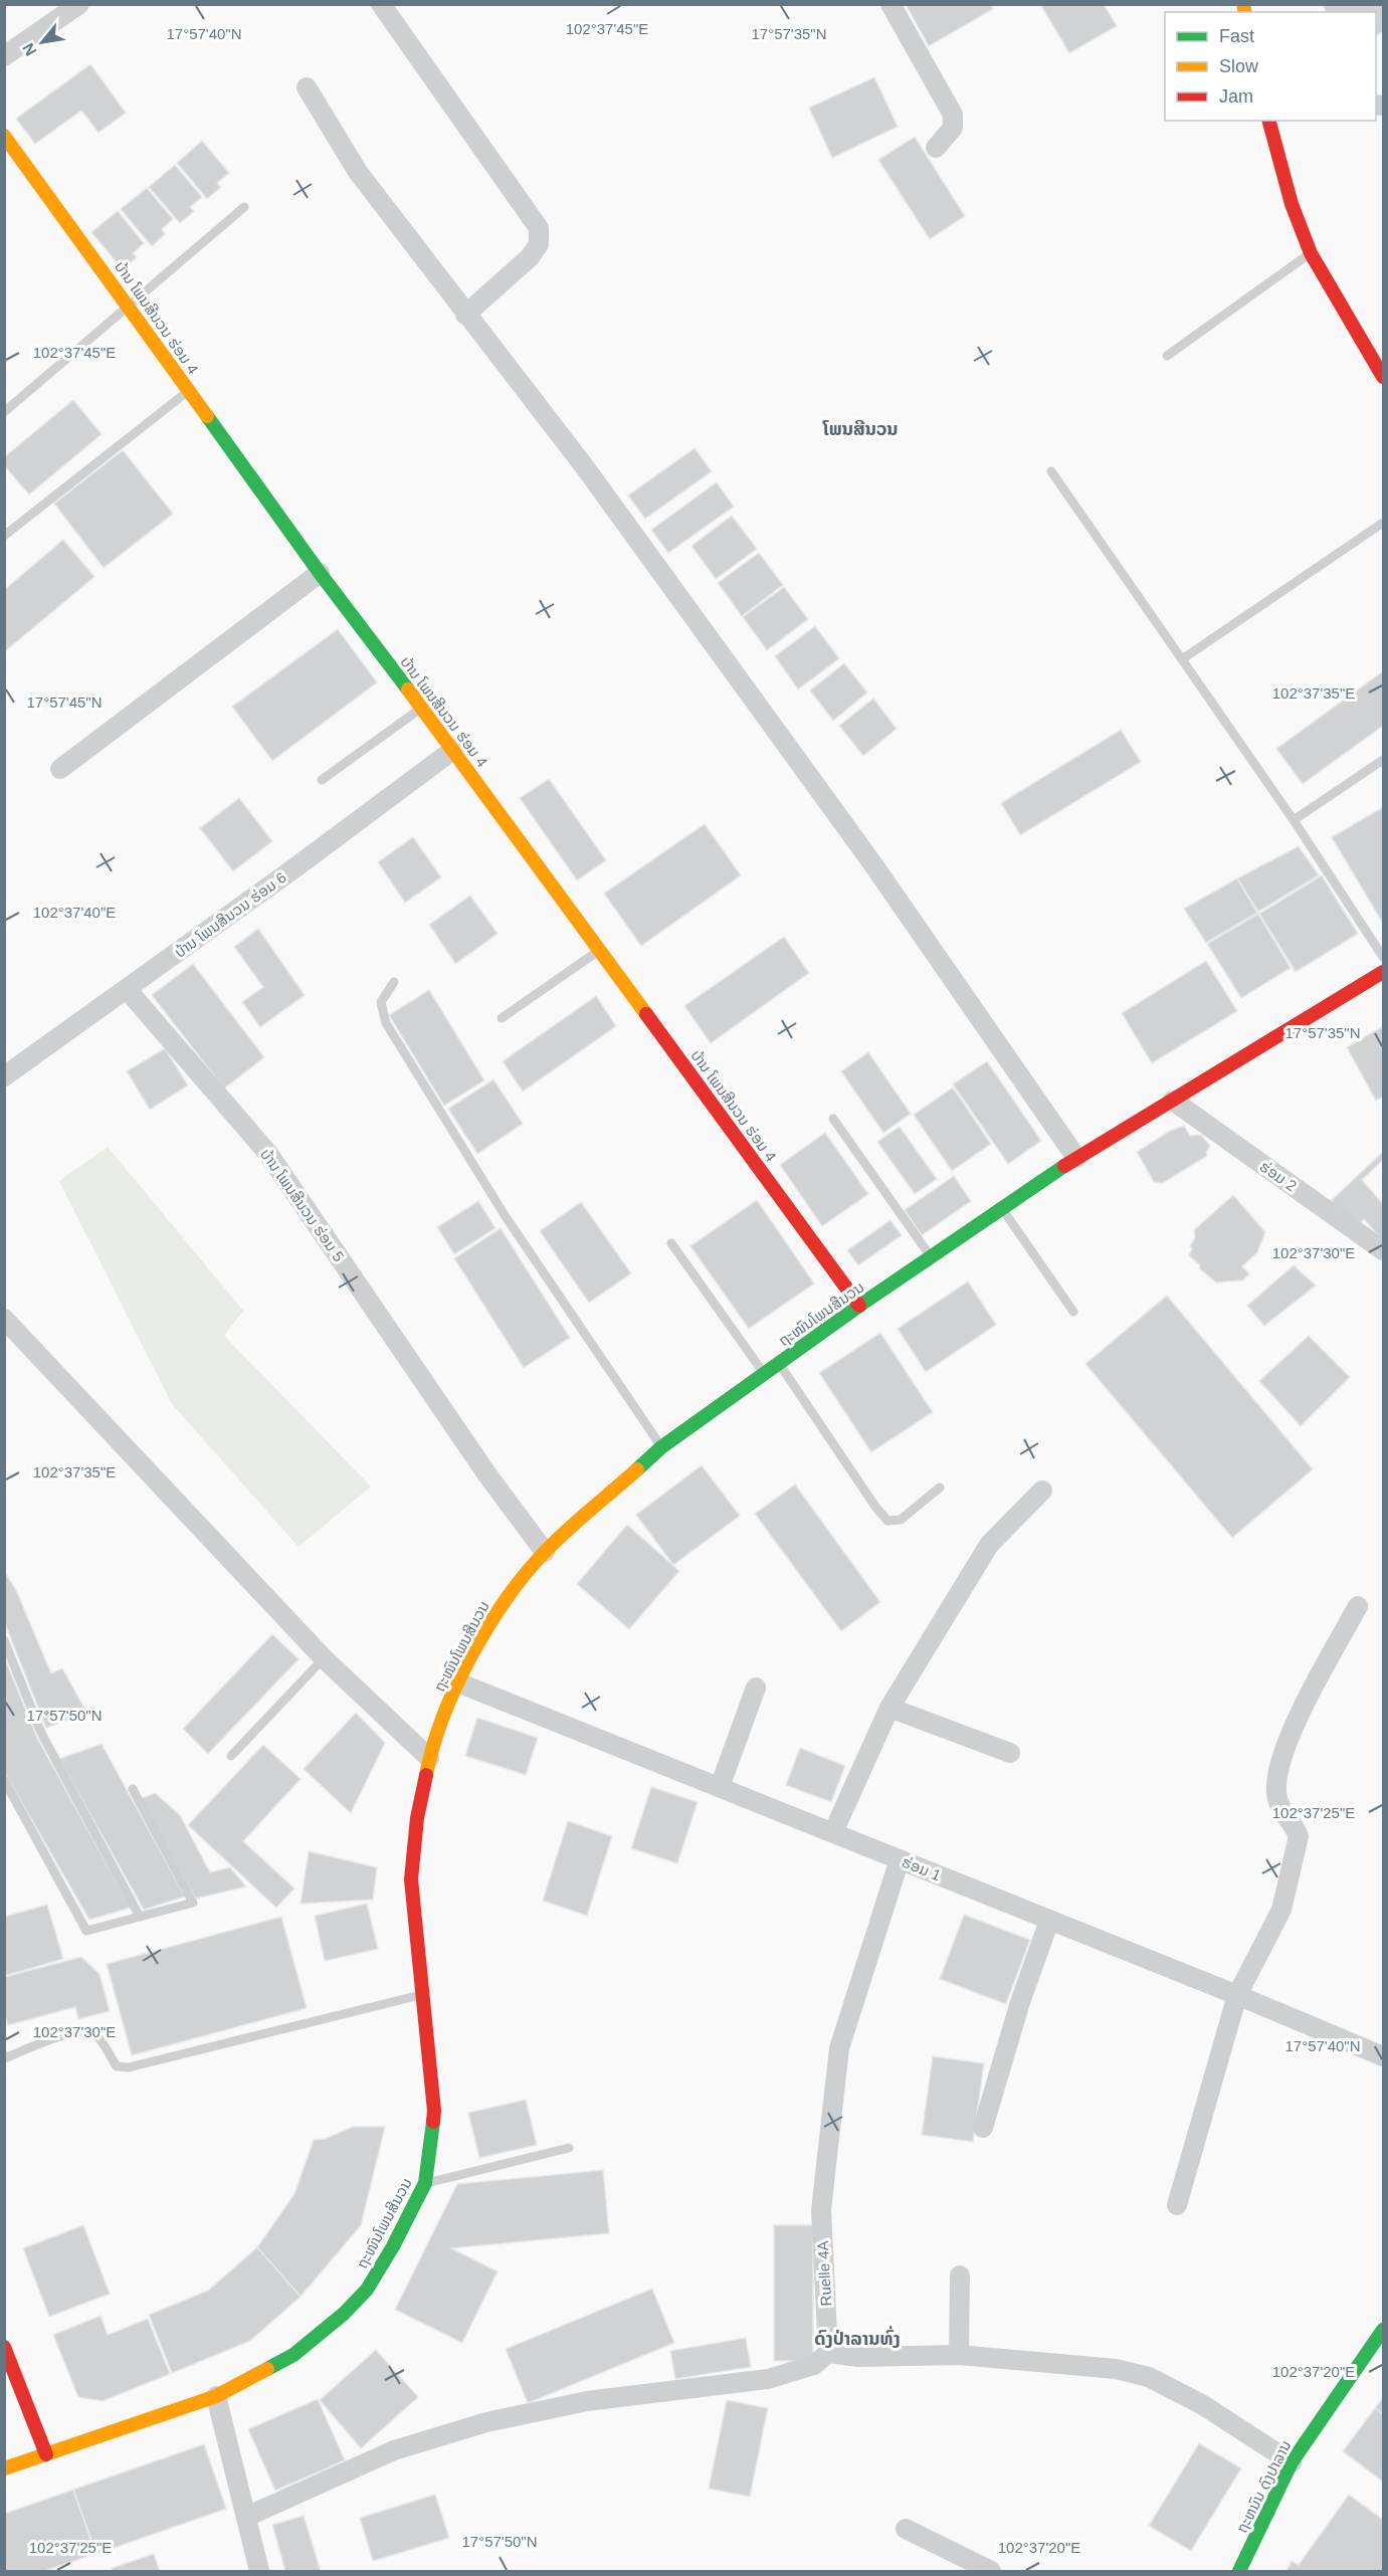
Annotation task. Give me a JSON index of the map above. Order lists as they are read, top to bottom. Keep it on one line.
{"streets":{"street":["ບ້ານ ໂພນສີນວນ ຮ່ອມ 4","ບ້ານ ໂພນສີນວນ ຮ່ອມ 6","ຮ່ອມ 2","ບ້ານ ໂພນສີນວນ ຮ່ອມ 5","ຖະໜົນໂພນສີນວນ","ຮ່ອມ 1","Ruelle 4A","ຖະຫນົນ ດົງປາລານ"]},"crossings":[["ບ້ານ ໂພນສີນວນ ຮ່ອມ 4","ບ້ານ ໂພນສີນວນ ຮ່ອມ 6"],["ບ້ານ ໂພນສີນວນ ຮ່ອມ 4","ຖະໜົນໂພນສີນວນ"],["ບ້ານ ໂພນສີນວນ ຮ່ອມ 6","ບ້ານ ໂພນສີນວນ ຮ່ອມ 5"],["ຮ່ອມ 2","ຖະໜົນໂພນສີນວນ"],["ບ້ານ ໂພນສີນວນ ຮ່ອມ 5","ຖະໜົນໂພນສີນວນ"],["ຖະໜົນໂພນສີນວນ","ຮ່ອມ 1"],["ຮ່ອມ 1","Ruelle 4A"]],"districts":["ໂພນສີນວນ","ດົງປ່າລານທົ່ງ"],"legend":["Fast","Slow","Jam"],"north":"bottom left","coordinates":["102°37'45\"E","17°57'40\"N","17°57'35\"N","102°37'35\"E","17°57'45\"N","102°37'40\"E","102°37'30\"E","17°57'50\"N","102°37'25\"E","102°37'20\"E"]}
